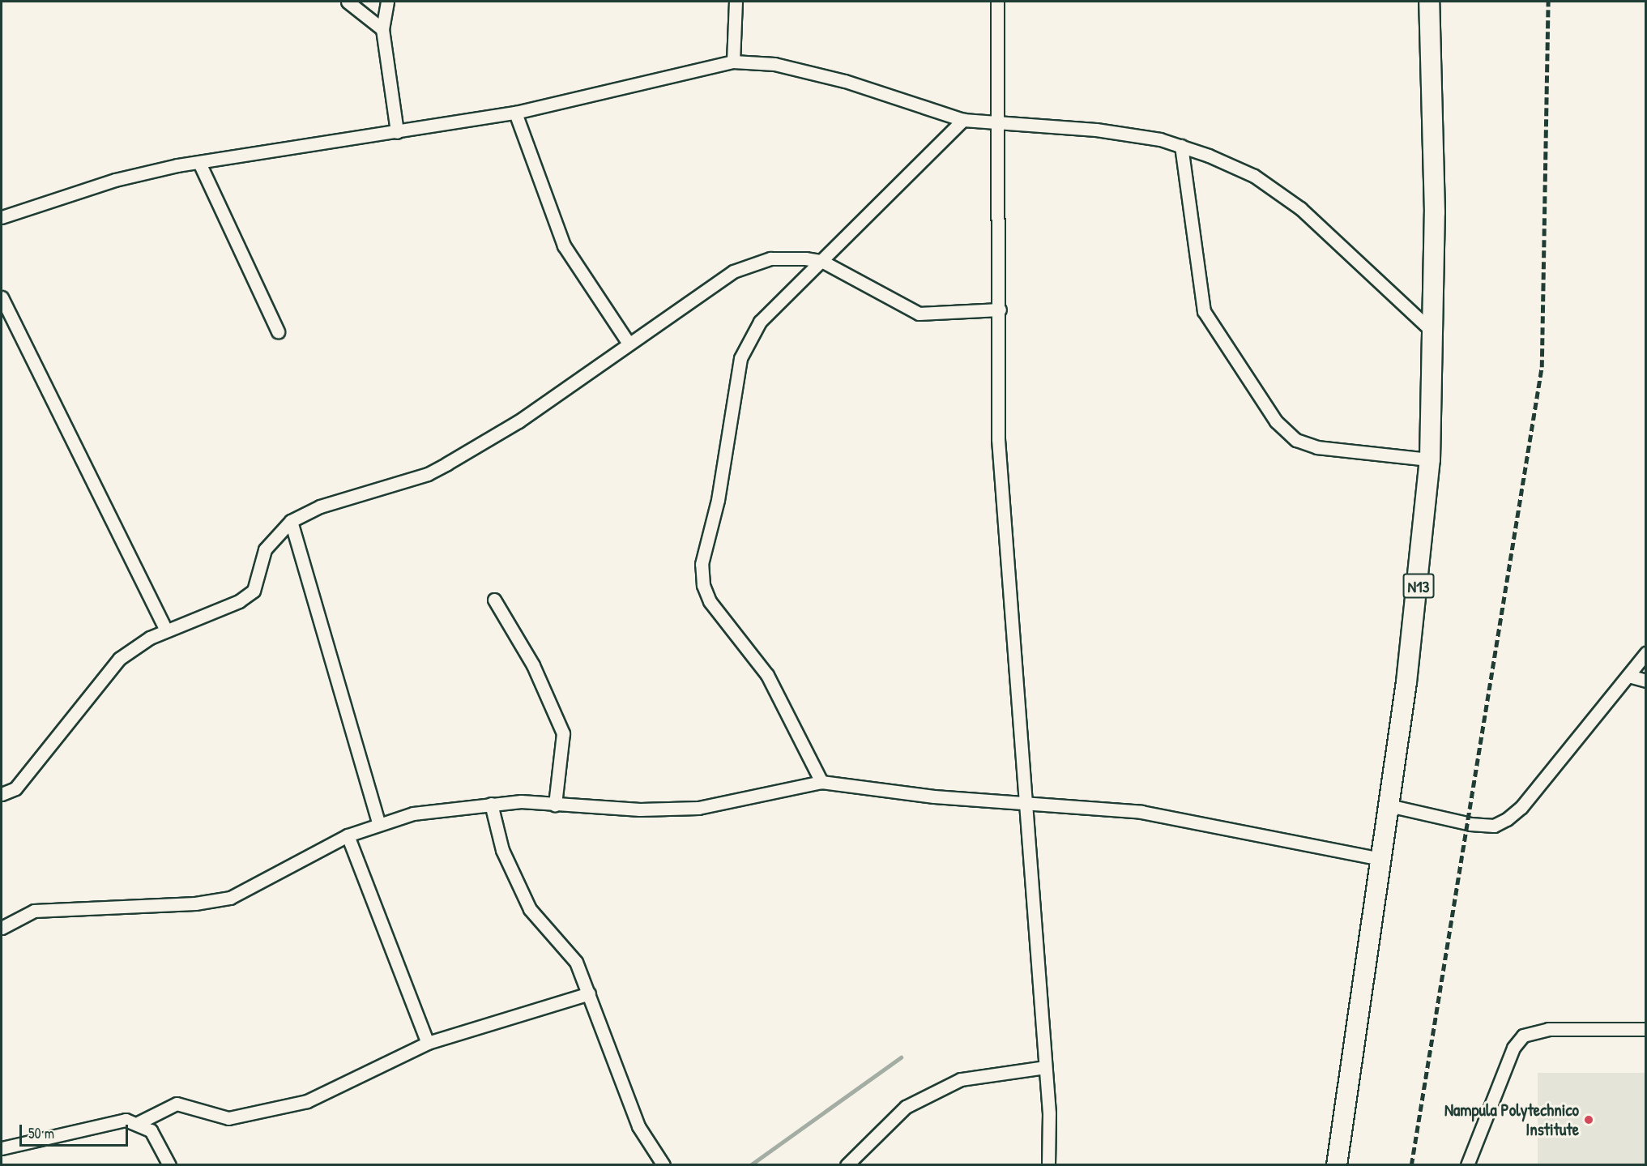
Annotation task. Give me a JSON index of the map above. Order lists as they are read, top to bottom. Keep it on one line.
{"streets":{"main road":["N13"]},"places":["Nampula Polytechnico Institute"],"scale_bar":"50 m"}
